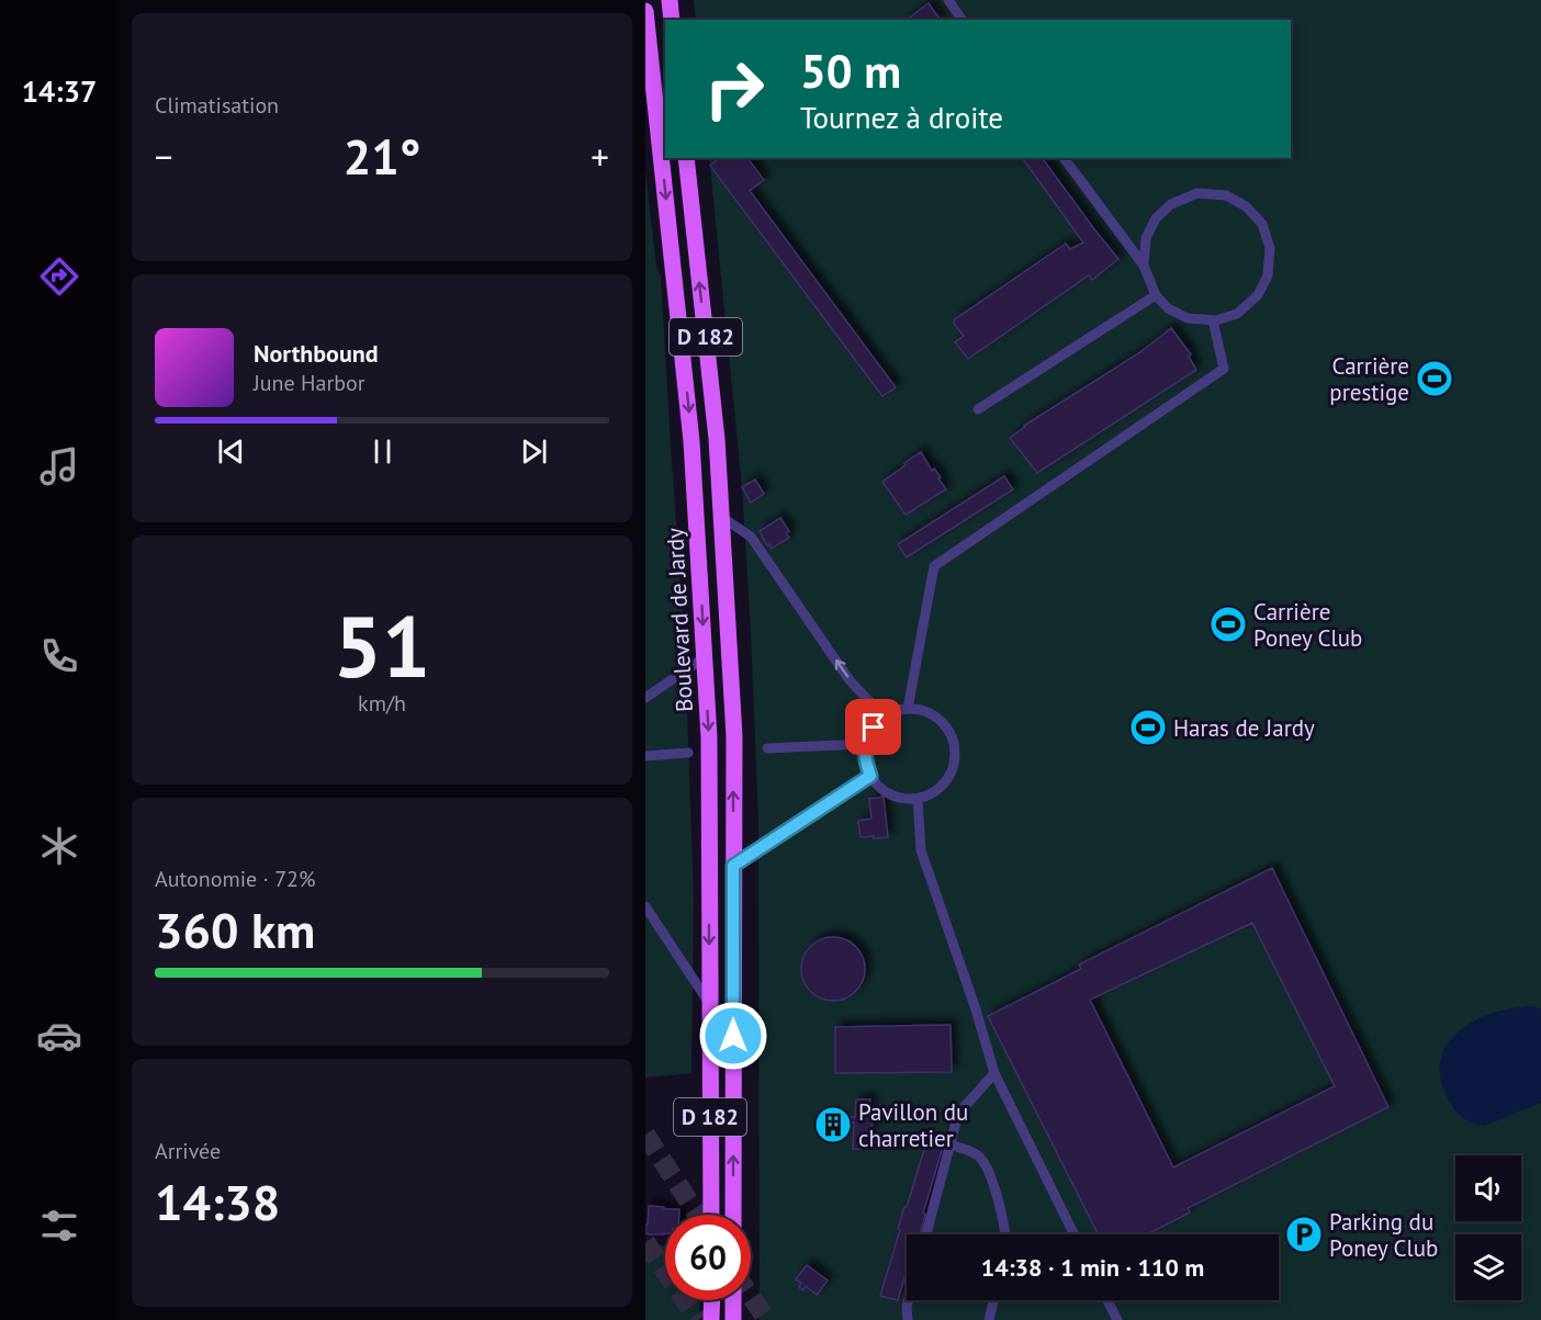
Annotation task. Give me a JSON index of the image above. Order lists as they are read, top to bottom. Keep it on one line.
{"streets":{"main road":["D 182","Boulevard de Jardy"]},"places":{"sports":["Carrière prestige","Carrière Poney Club","Haras de Jardy"],"building":["Pavillon du charretier"],"parking":["Parking du Poney Club"]},"page":{"tabs":"14:37","tile":["Climatisation",["51","km/h"],["Autonomie · 72%","360 km"],["Arrivée","14:38"]],"turn":["50 m","Tournez à droite"],"heat":["−","21°","+"],"song":["Northbound","June Harbor"],"limit":"60","trip":"14:38 · 1 min · 110 m"}}
